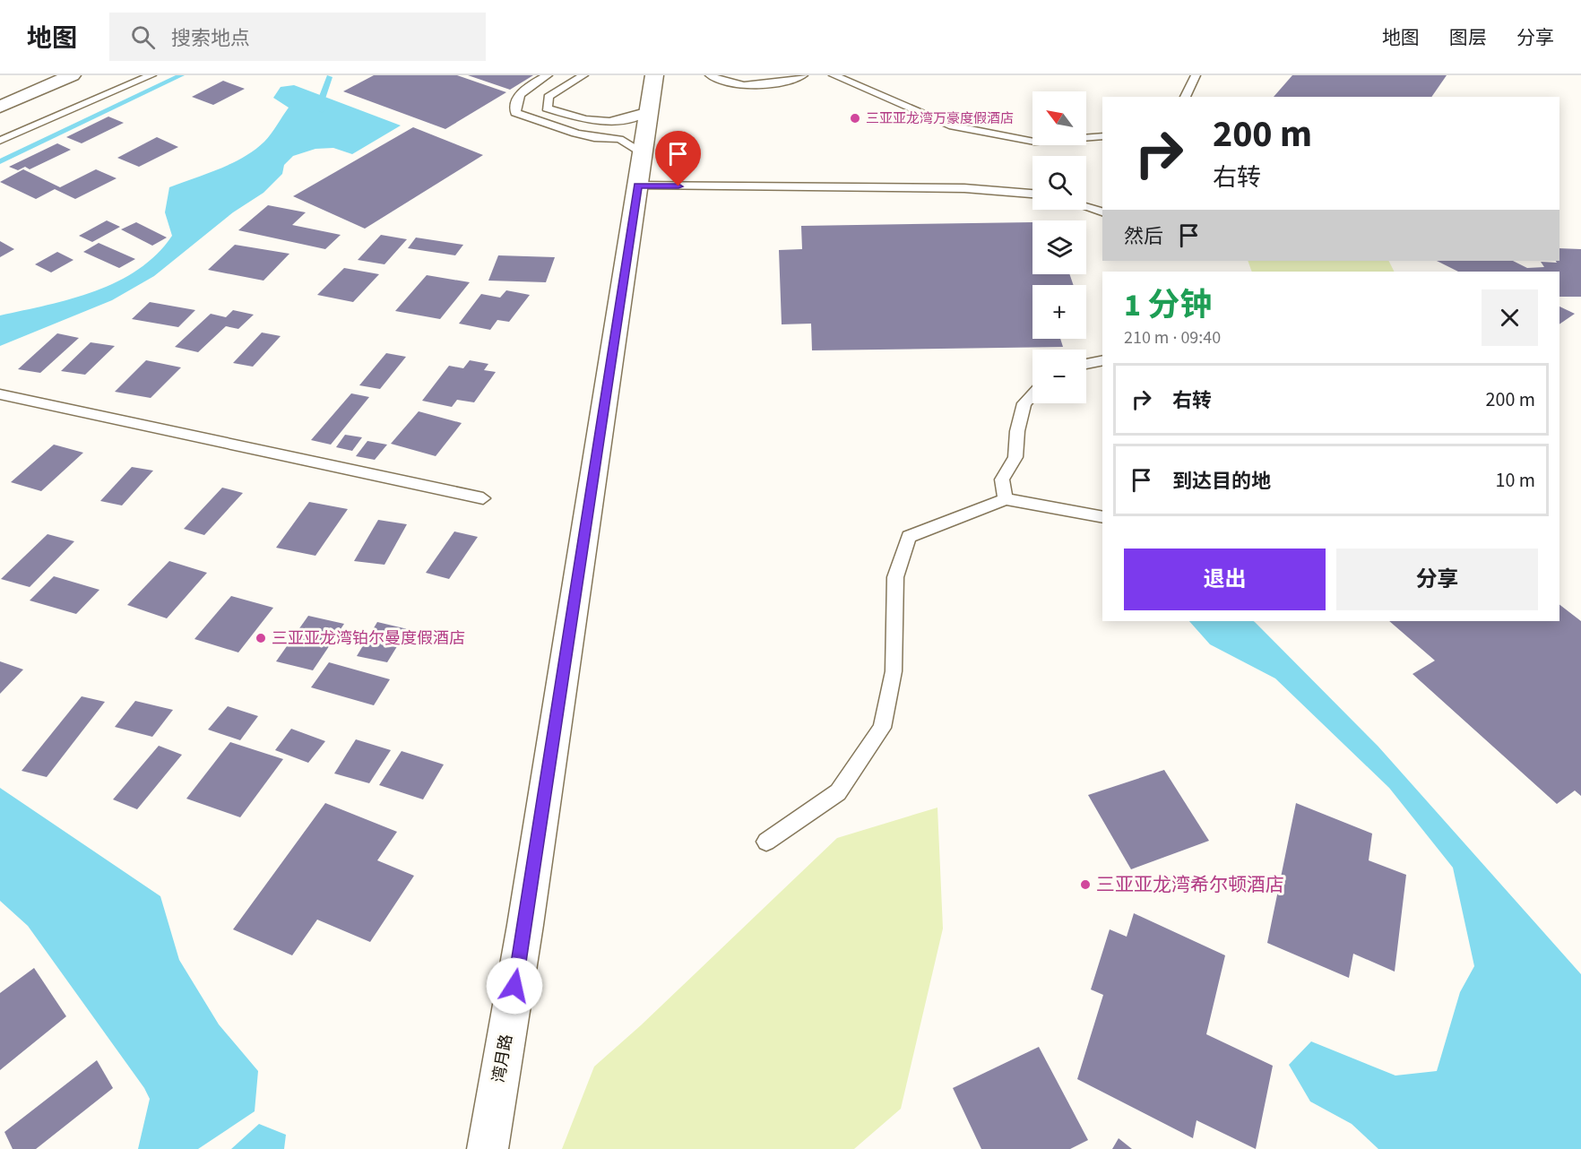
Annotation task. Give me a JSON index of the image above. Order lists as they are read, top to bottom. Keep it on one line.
{"streets":{"street":["湾月路"]},"places":["三亚亚龙湾万豪度假酒店","三亚亚龙湾铂尔曼度假酒店","三亚亚龙湾希尔顿酒店"],"north":"top left","page":{"header":"地图","search":"搜索地点","nav":["地图","图层","分享"],"map_buttons":["+","−"],"turn":["200 m","右转"],"then":"然后","heading":["1 分钟","210 m · 09:40"],"list":[{"name":"右转","value":"200 m"},{"name":"到达目的地","value":"10 m"}],"buttons":["退出","分享"]}}
